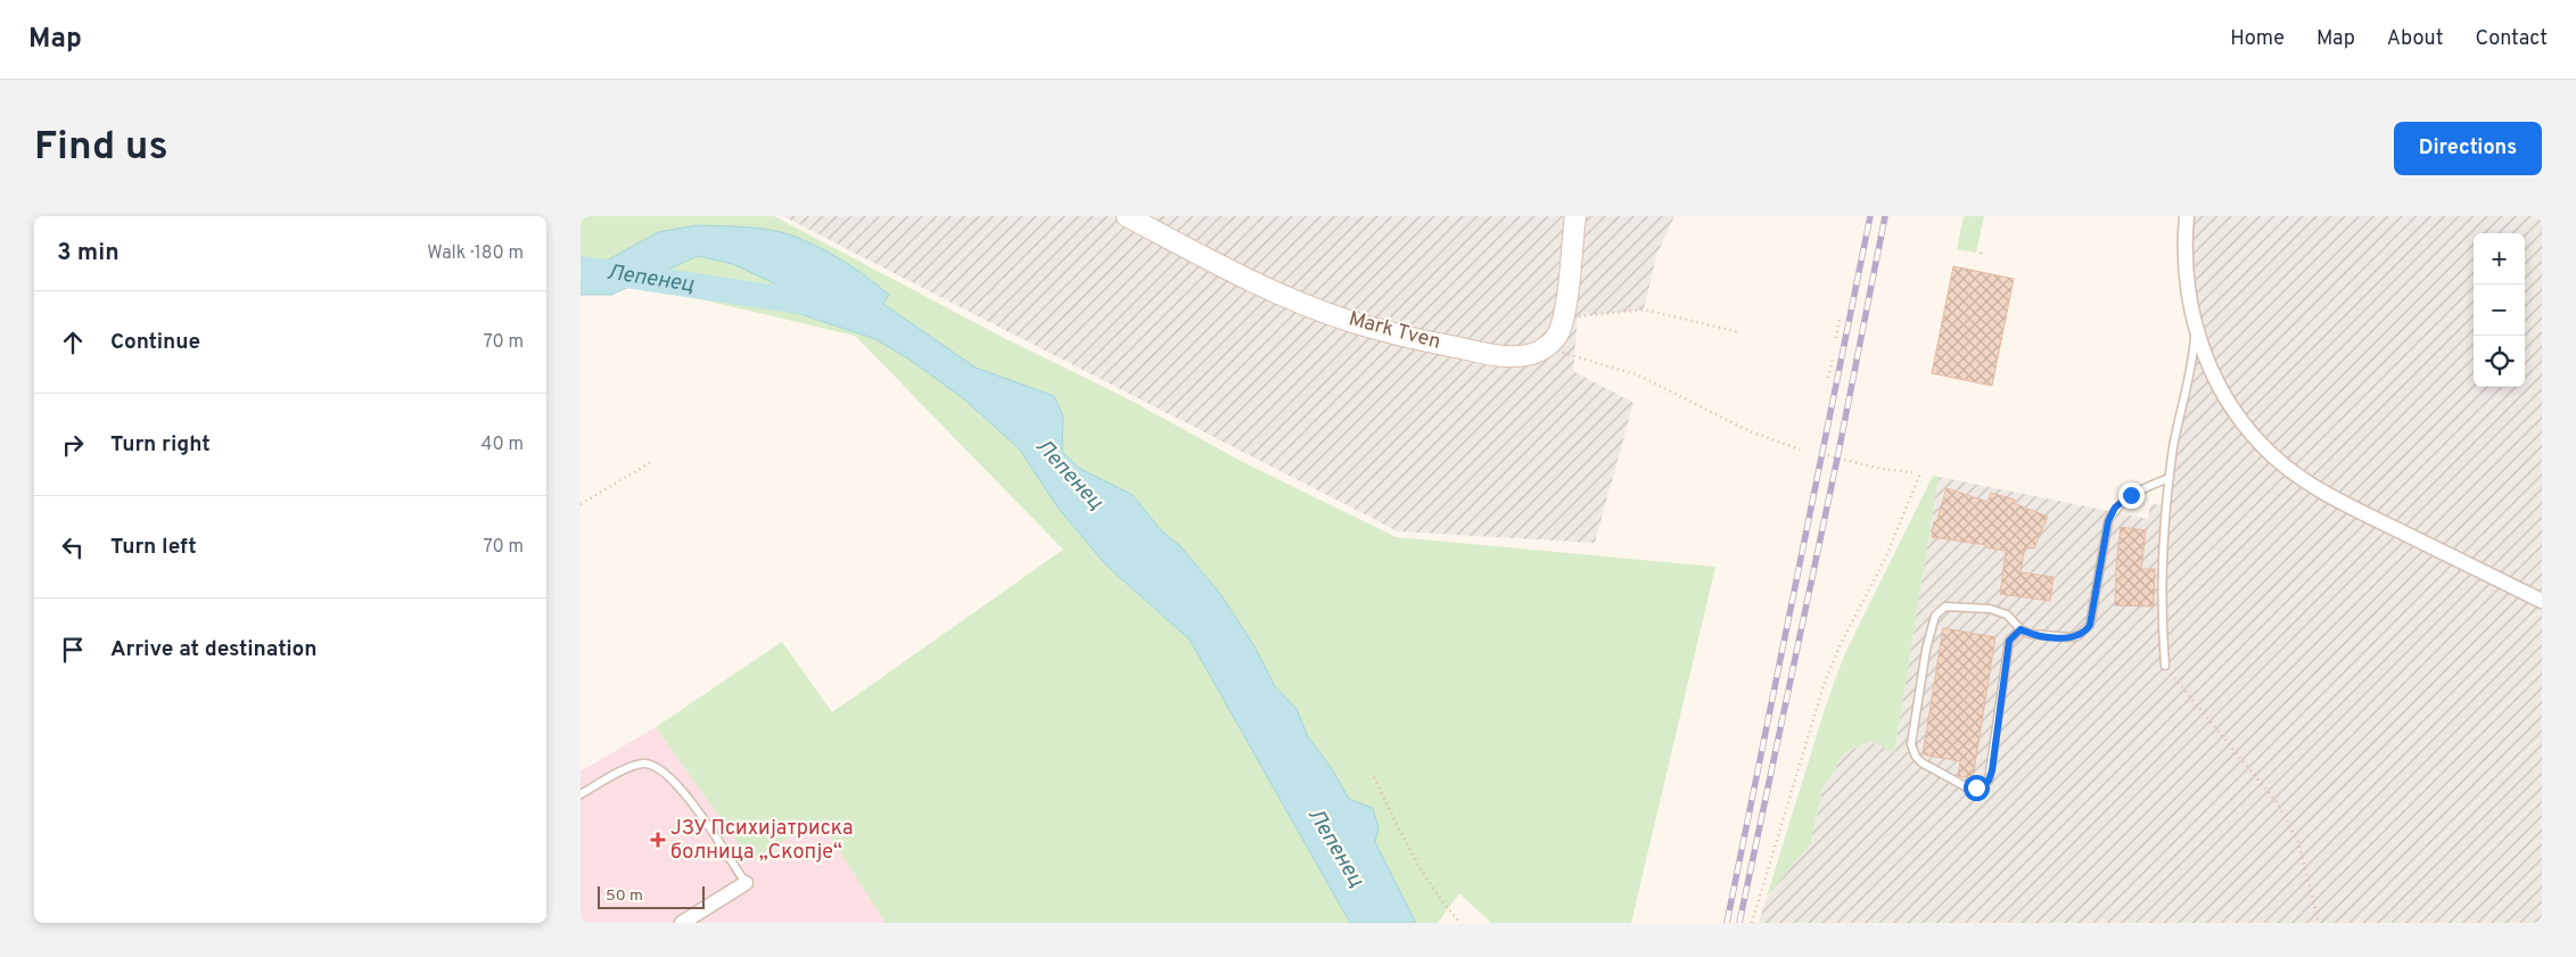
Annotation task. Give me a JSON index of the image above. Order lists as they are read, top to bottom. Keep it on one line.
{"streets":{"street":["Mark Tven"]},"water":["Лепенец"],"places":{"health":["ЈЗУ Психијатриска болница „Скопје“"]},"scale_bar":"50 m","page":{"header":"Map","nav":["Home","Map","About","Contact"],"buttons":"Directions","title":"Find us","heading":["3 min","Walk · 180 m"],"map_buttons":["+","−"],"list":[["Continue","70 m"],["Turn right","40 m"],["Turn left","70 m"],"Arrive at destination"],"scale":"50 m"}}
